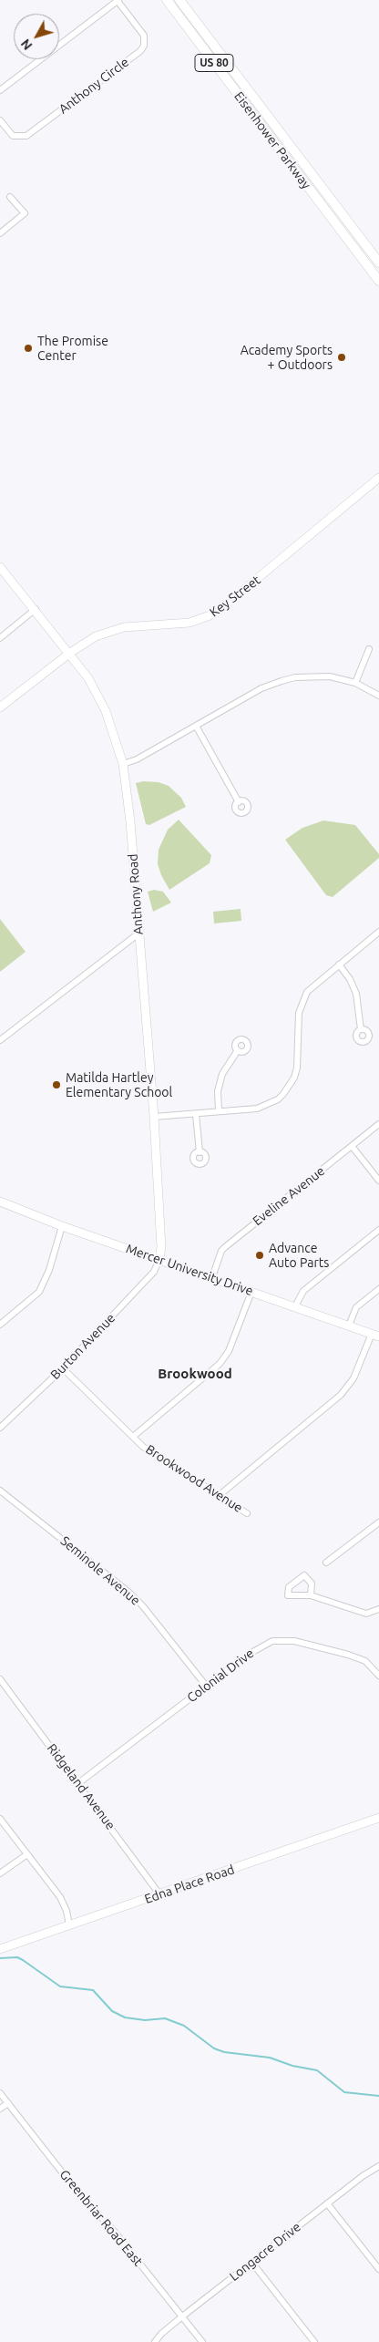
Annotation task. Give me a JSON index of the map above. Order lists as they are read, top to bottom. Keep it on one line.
{"streets":{"main road":["US 80","Eisenhower Parkway"],"street":["Anthony Circle","Key Street","Anthony Road","Eveline Avenue","Mercer University Drive","Burton Avenue","Brookwood Avenue","Seminole Avenue","Colonial Drive","Ridgeland Avenue","Edna Place Road","Greenbriar Road East","Longacre Drive"]},"crossings":[["Key Street","Anthony Road"],["Anthony Road","Mercer University Drive"],["Anthony Road","Burton Avenue"],["Eveline Avenue","Mercer University Drive"],["Mercer University Drive","Burton Avenue"],["Burton Avenue","Brookwood Avenue"],["Seminole Avenue","Colonial Drive"],["Colonial Drive","Ridgeland Avenue"],["Ridgeland Avenue","Edna Place Road"],["Greenbriar Road East","Longacre Drive"]],"districts":["Brookwood"],"places":["The Promise Center","Academy Sports + Outdoors","Matilda Hartley Elementary School","Advance Auto Parts"],"north":"bottom left"}
